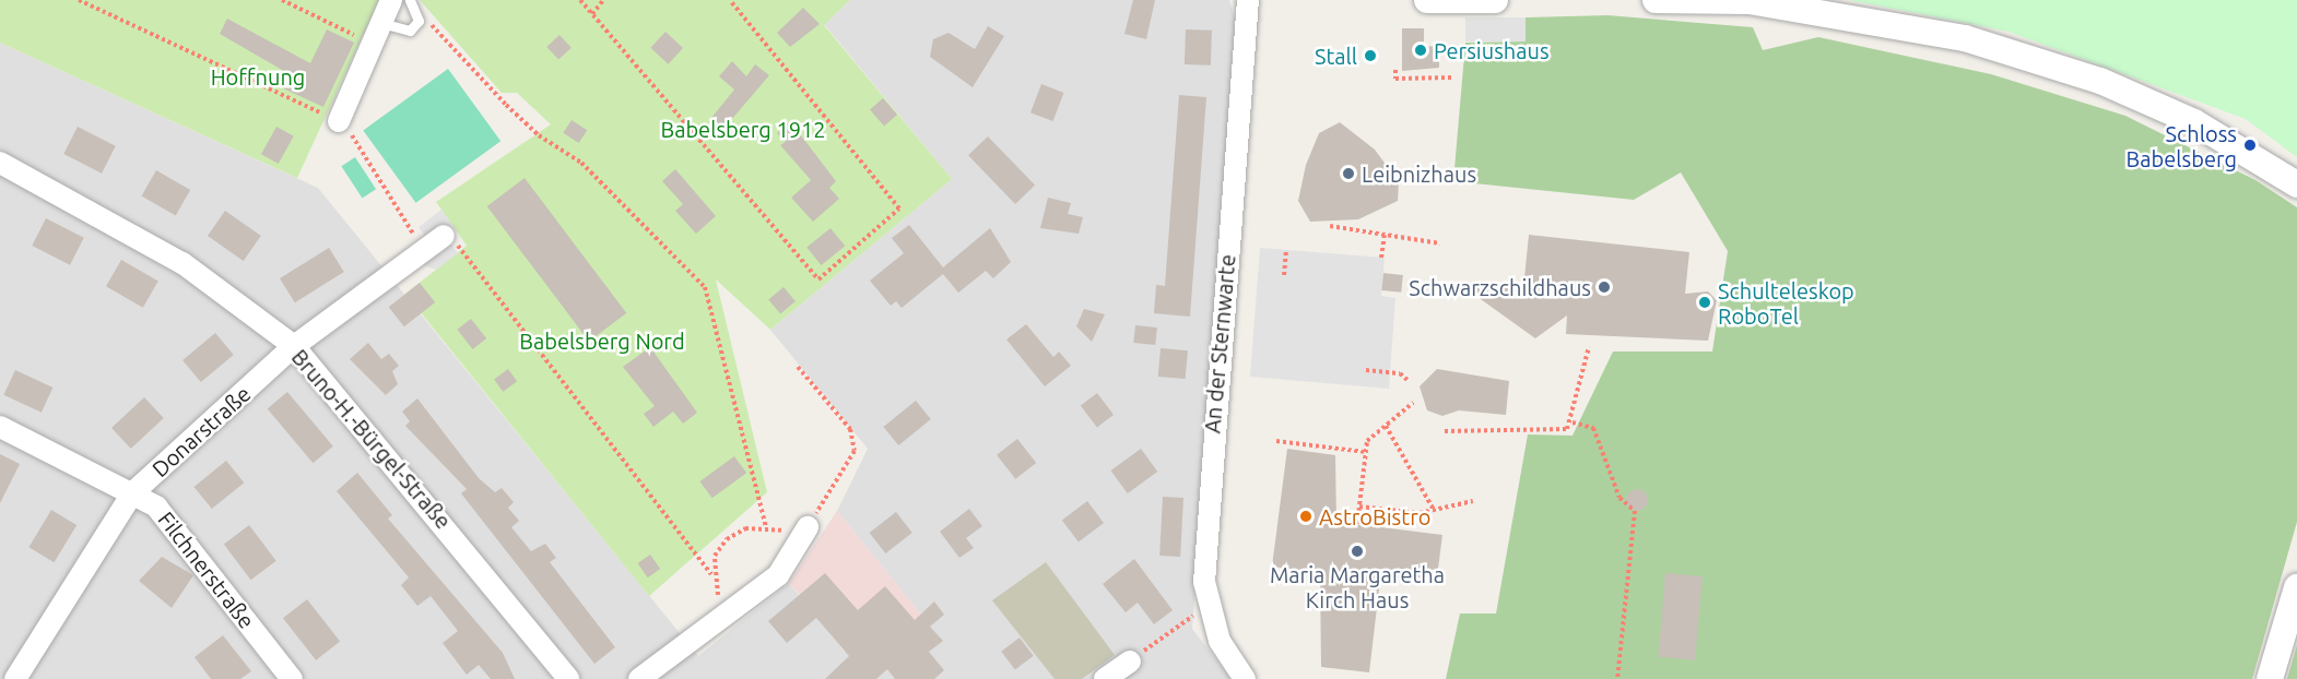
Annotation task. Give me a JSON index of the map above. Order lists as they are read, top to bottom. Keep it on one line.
{"streets":{"street":["An der Sternwarte","Donarstraße","Bruno-H.-Bürgel-Straße","Filchnerstraße"]},"crossings":[["Donarstraße","Bruno-H.-Bürgel-Straße"],["Donarstraße","Filchnerstraße"]],"parks":["Hoffnung","Babelsberg 1912","Babelsberg Nord"],"places":["Persiushaus","Stall","Schloss Babelsberg","Leibnizhaus","Schwarzschildhaus","Schulteleskop RoboTel","AstroBistro","Maria Margaretha Kirch Haus"]}
